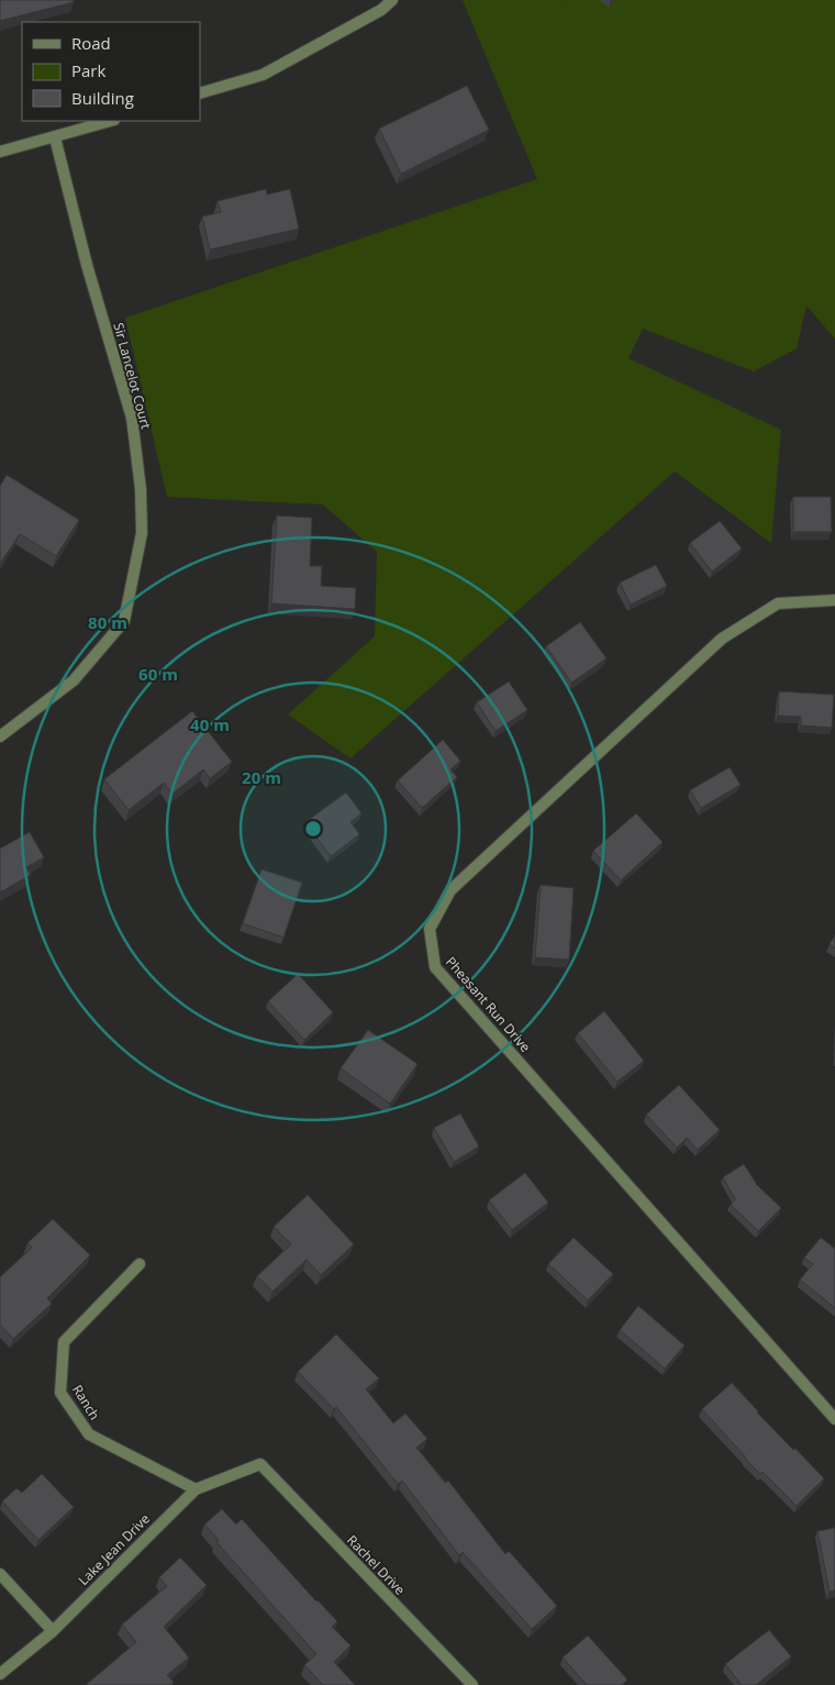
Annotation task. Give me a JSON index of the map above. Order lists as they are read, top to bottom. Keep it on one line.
{"streets":{"street":["Sir Lancelot Court","Pheasant Run Drive","Ranch","Lake Jean Drive","Rachel Drive"]},"crossings":[["Ranch","Lake Jean Drive"],["Lake Jean Drive","Rachel Drive"]],"legend":["Road","Park","Building"],"rings":["80 m","60 m","40 m","20 m"]}
